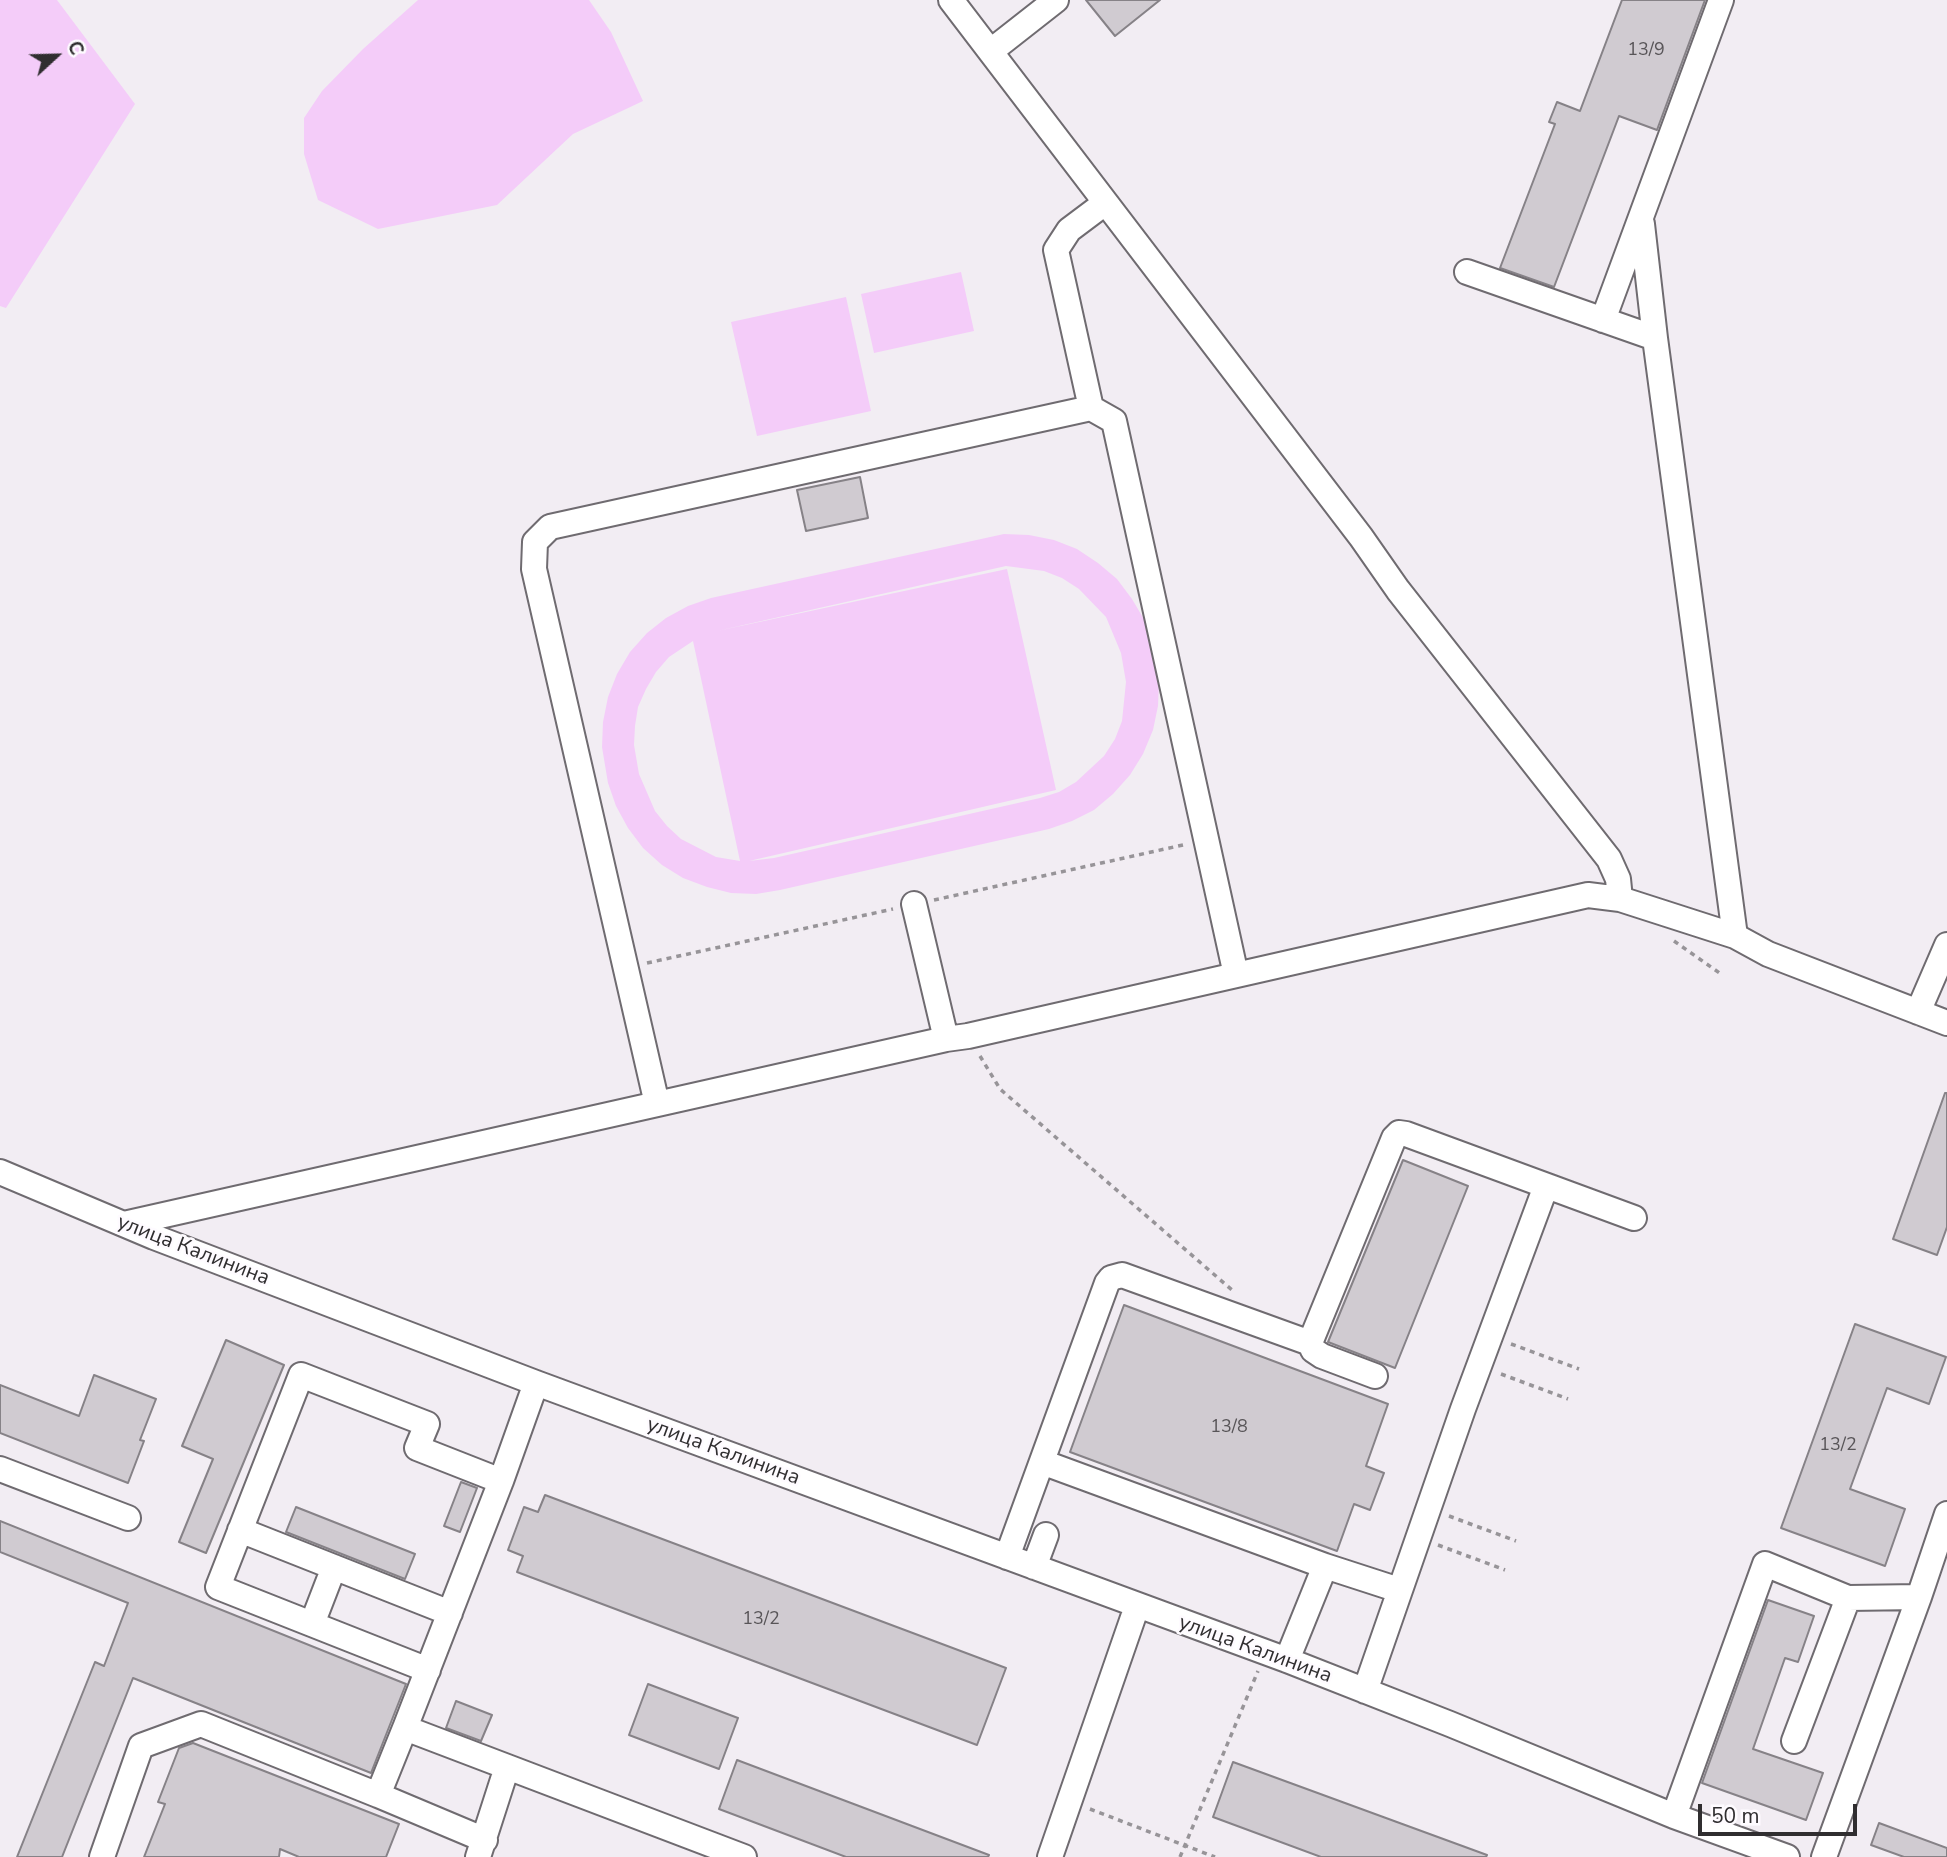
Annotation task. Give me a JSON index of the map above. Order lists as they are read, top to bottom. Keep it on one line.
{"streets":{"lane":["улица Калинина"]},"house_numbers":["13/9","13/8","13/2","13/2"],"scale_bar":"50 m","north":"right"}
